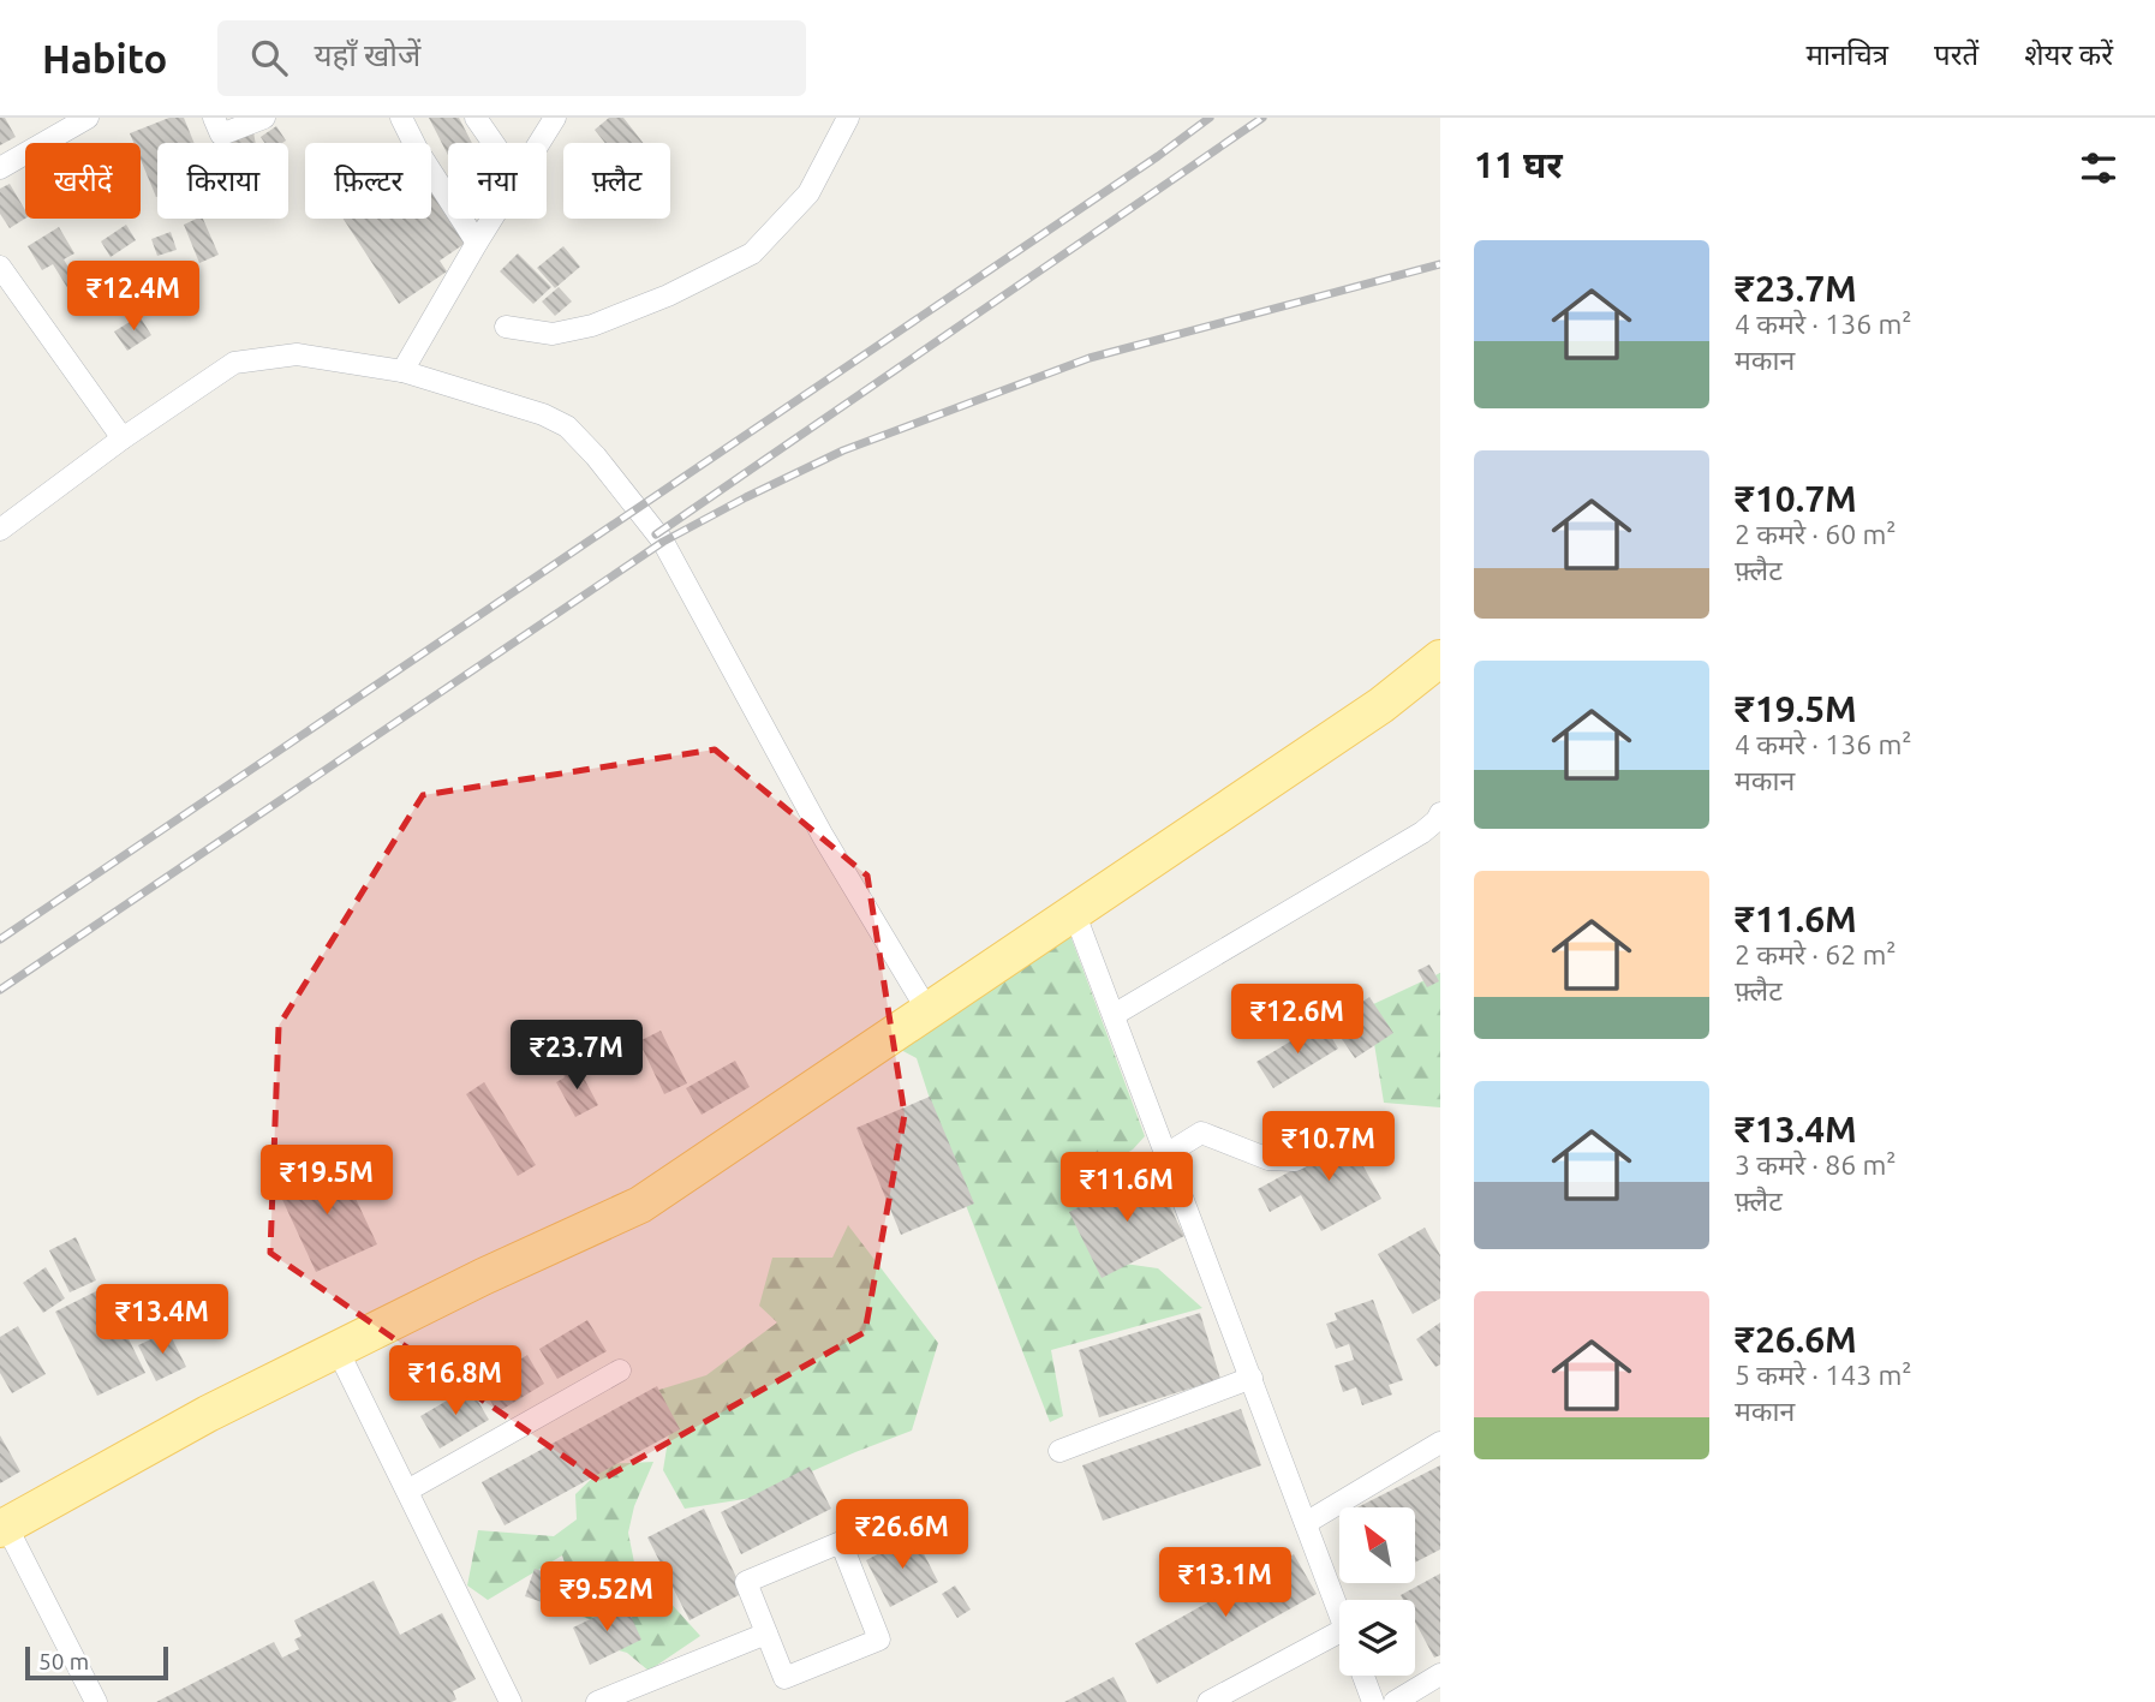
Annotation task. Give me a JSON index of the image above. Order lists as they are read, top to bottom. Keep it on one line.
{"scale_bar":"50 m","north":"top left","page":{"header":"Habito","search":"यहाँ खोजें","nav":["मानचित्र","परतें","शेयर करें"],"heading":"11 घर","chip":["खरीदें","किराया","फ़िल्टर","नया","फ़्लैट"],"list":[{"name":"₹23.7M","note":"4 कमरे · 136 m² · मकान"},{"name":"₹10.7M","note":"2 कमरे · 60 m² · फ़्लैट"},{"name":"₹19.5M","note":"4 कमरे · 136 m² · मकान"},{"name":"₹11.6M","note":"2 कमरे · 62 m² · फ़्लैट"},{"name":"₹13.4M","note":"3 कमरे · 86 m² · फ़्लैट"},{"name":"₹26.6M","note":"5 कमरे · 143 m² · मकान"}],"price":["₹12.4M","₹12.6M","₹23.7M","₹10.7M","₹19.5M","₹11.6M","₹13.4M","₹16.8M","₹26.6M","₹13.1M","₹9.52M"],"scale":"50 m"}}
